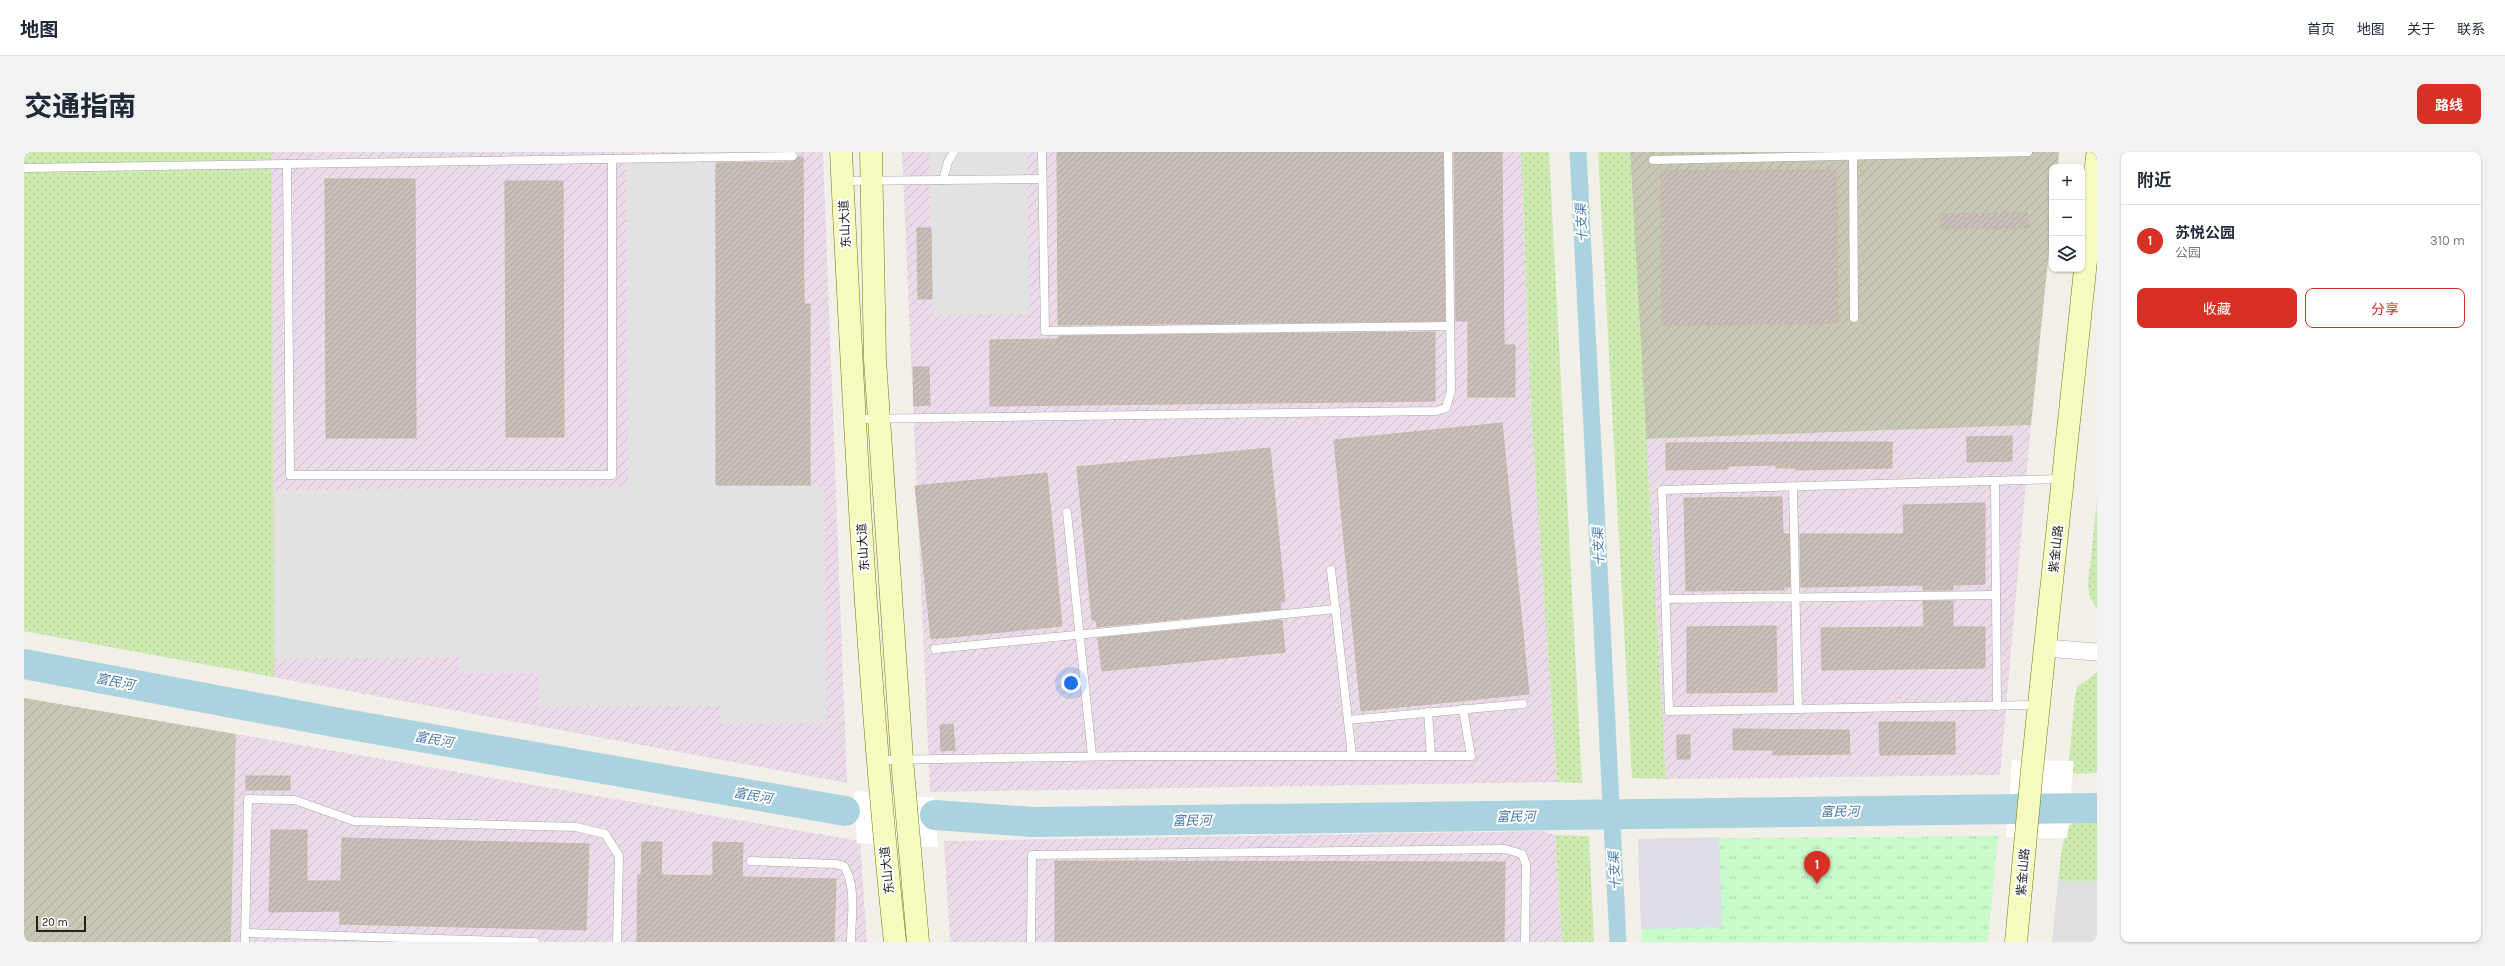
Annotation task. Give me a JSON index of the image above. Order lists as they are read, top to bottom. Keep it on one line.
{"streets":{"main road":["东山大道","紫金山路"]},"water":["十支渠","富民河"],"scale_bar":"20 m","page":{"header":"地图","nav":["首页","地图","关于","联系"],"title":"交通指南","buttons":["路线",["收藏","分享"]],"heading":"附近","map_buttons":["+","−"],"list":[{"mark":"1","name":"苏悦公园","note":"公园","value":"310 m"}],"pins":"1","scale":"20 m"}}
